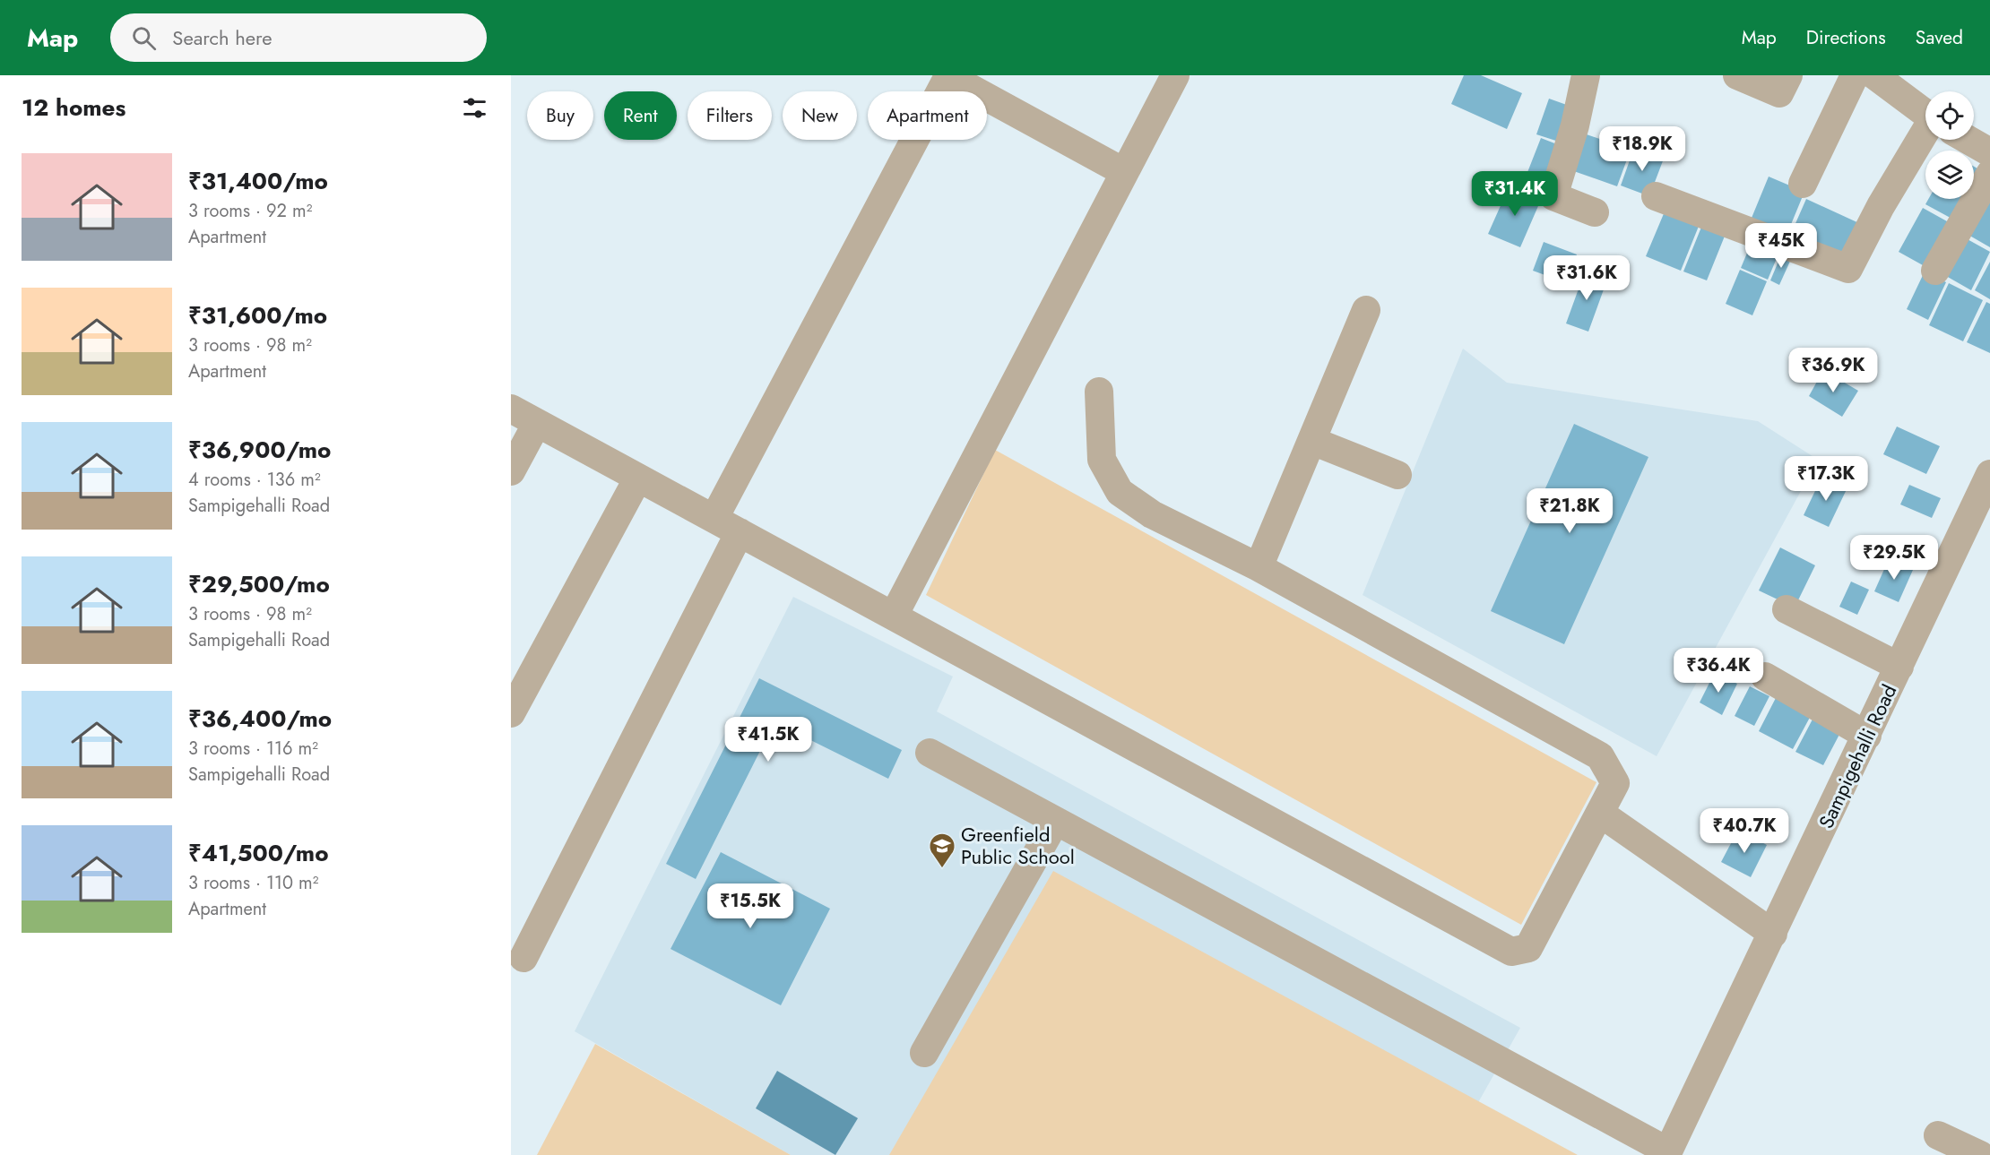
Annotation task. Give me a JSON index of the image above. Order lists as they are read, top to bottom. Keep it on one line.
{"streets":{"street":["Sampigehalli Road"]},"places":{"school or university":["Greenfield Public School"]},"page":{"header":"Map","search":"Search here","nav":["Map","Directions","Saved"],"heading":"12 homes","chip":["Buy","Rent","Filters","New","Apartment"],"price":["₹18.9K","₹31.4K","₹45K","₹31.6K","₹36.9K","₹17.3K","₹21.8K","₹29.5K","₹36.4K","₹41.5K","₹40.7K","₹15.5K"],"list":[{"name":"₹31,400/mo","note":"3 rooms · 92 m² · Apartment"},{"name":"₹31,600/mo","note":"3 rooms · 98 m² · Apartment"},{"name":"₹36,900/mo","note":"4 rooms · 136 m² · Sampigehalli Road"},{"name":"₹29,500/mo","note":"3 rooms · 98 m² · Sampigehalli Road"},{"name":"₹36,400/mo","note":"3 rooms · 116 m² · Sampigehalli Road"},{"name":"₹41,500/mo","note":"3 rooms · 110 m² · Apartment"}]}}
